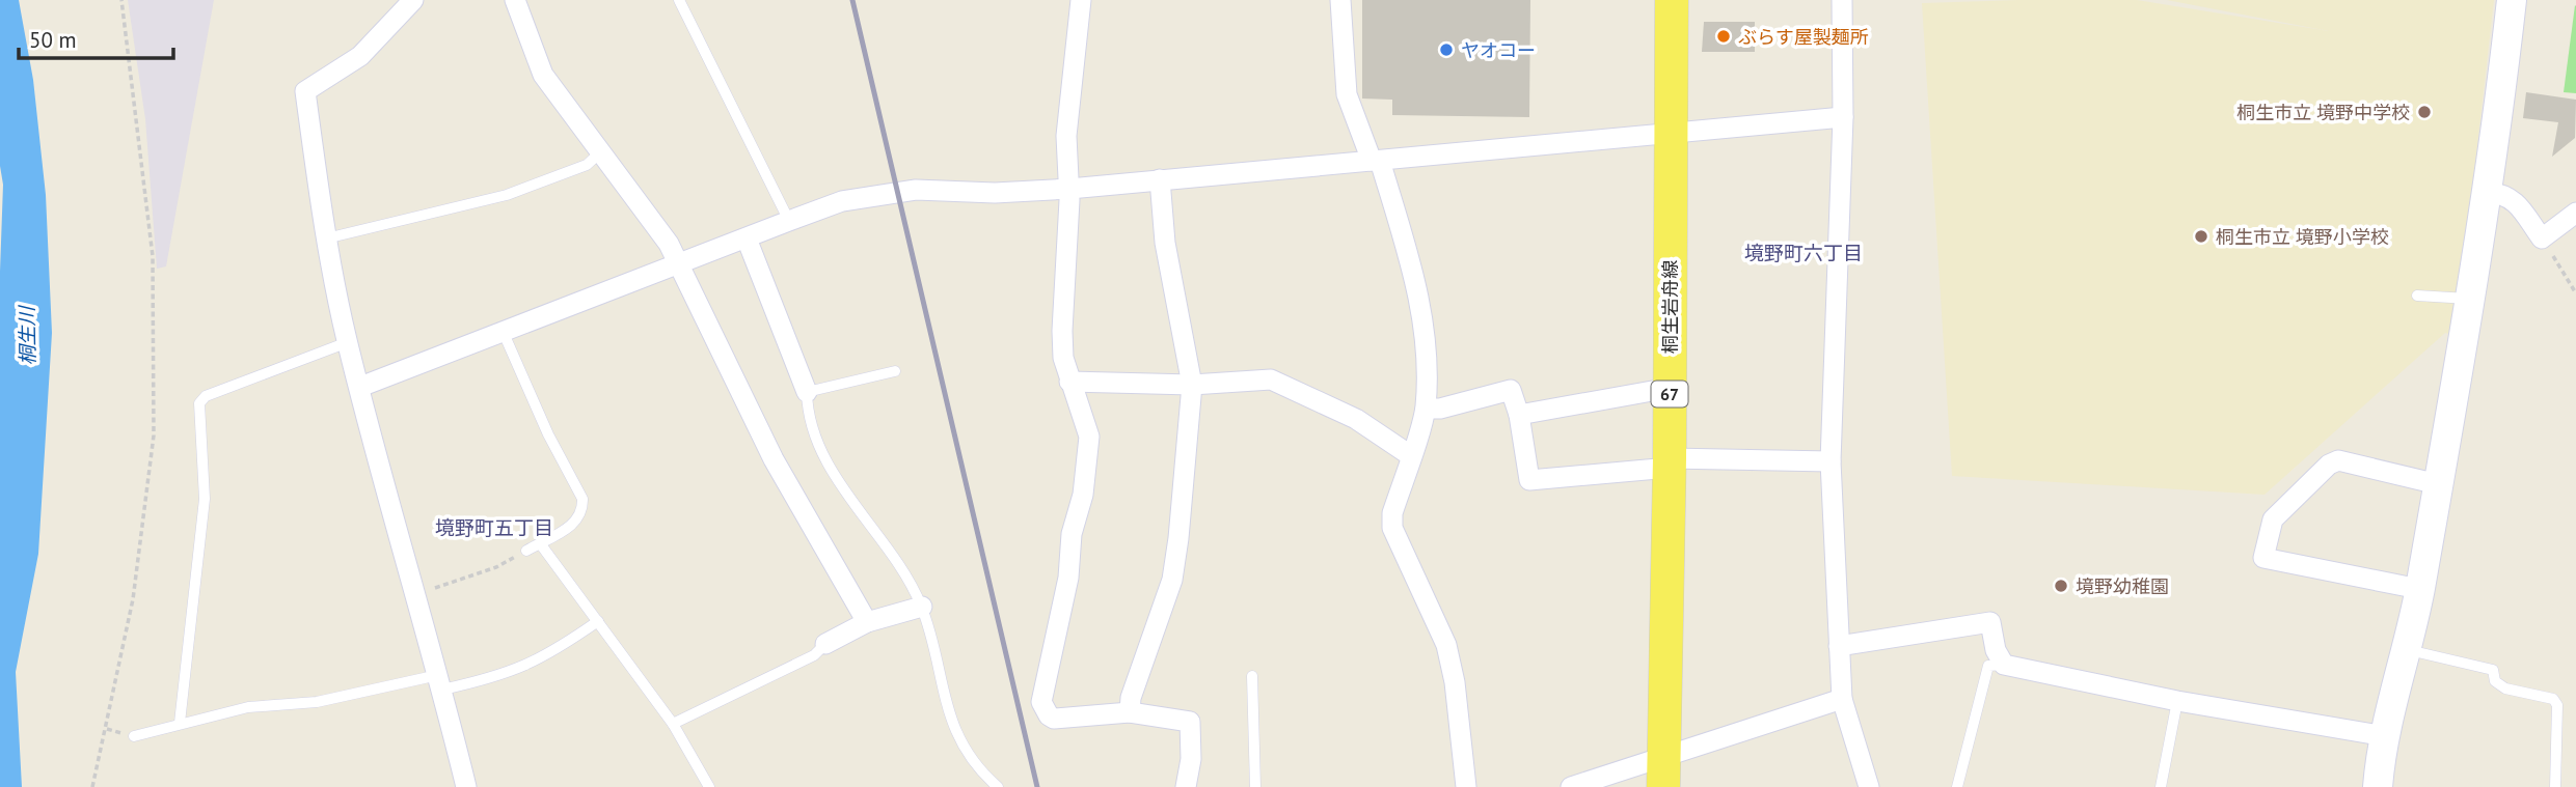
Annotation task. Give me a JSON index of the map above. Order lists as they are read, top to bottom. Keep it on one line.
{"streets":{"main road":["桐生岩舟線","67"]},"districts":["境野町六丁目","境野町五丁目"],"water":["桐生川"],"places":["ぶらす屋製麺所","ヤオコー","桐生市立 境野中学校","桐生市立 境野小学校","境野幼稚園"],"scale_bar":"50 m"}
